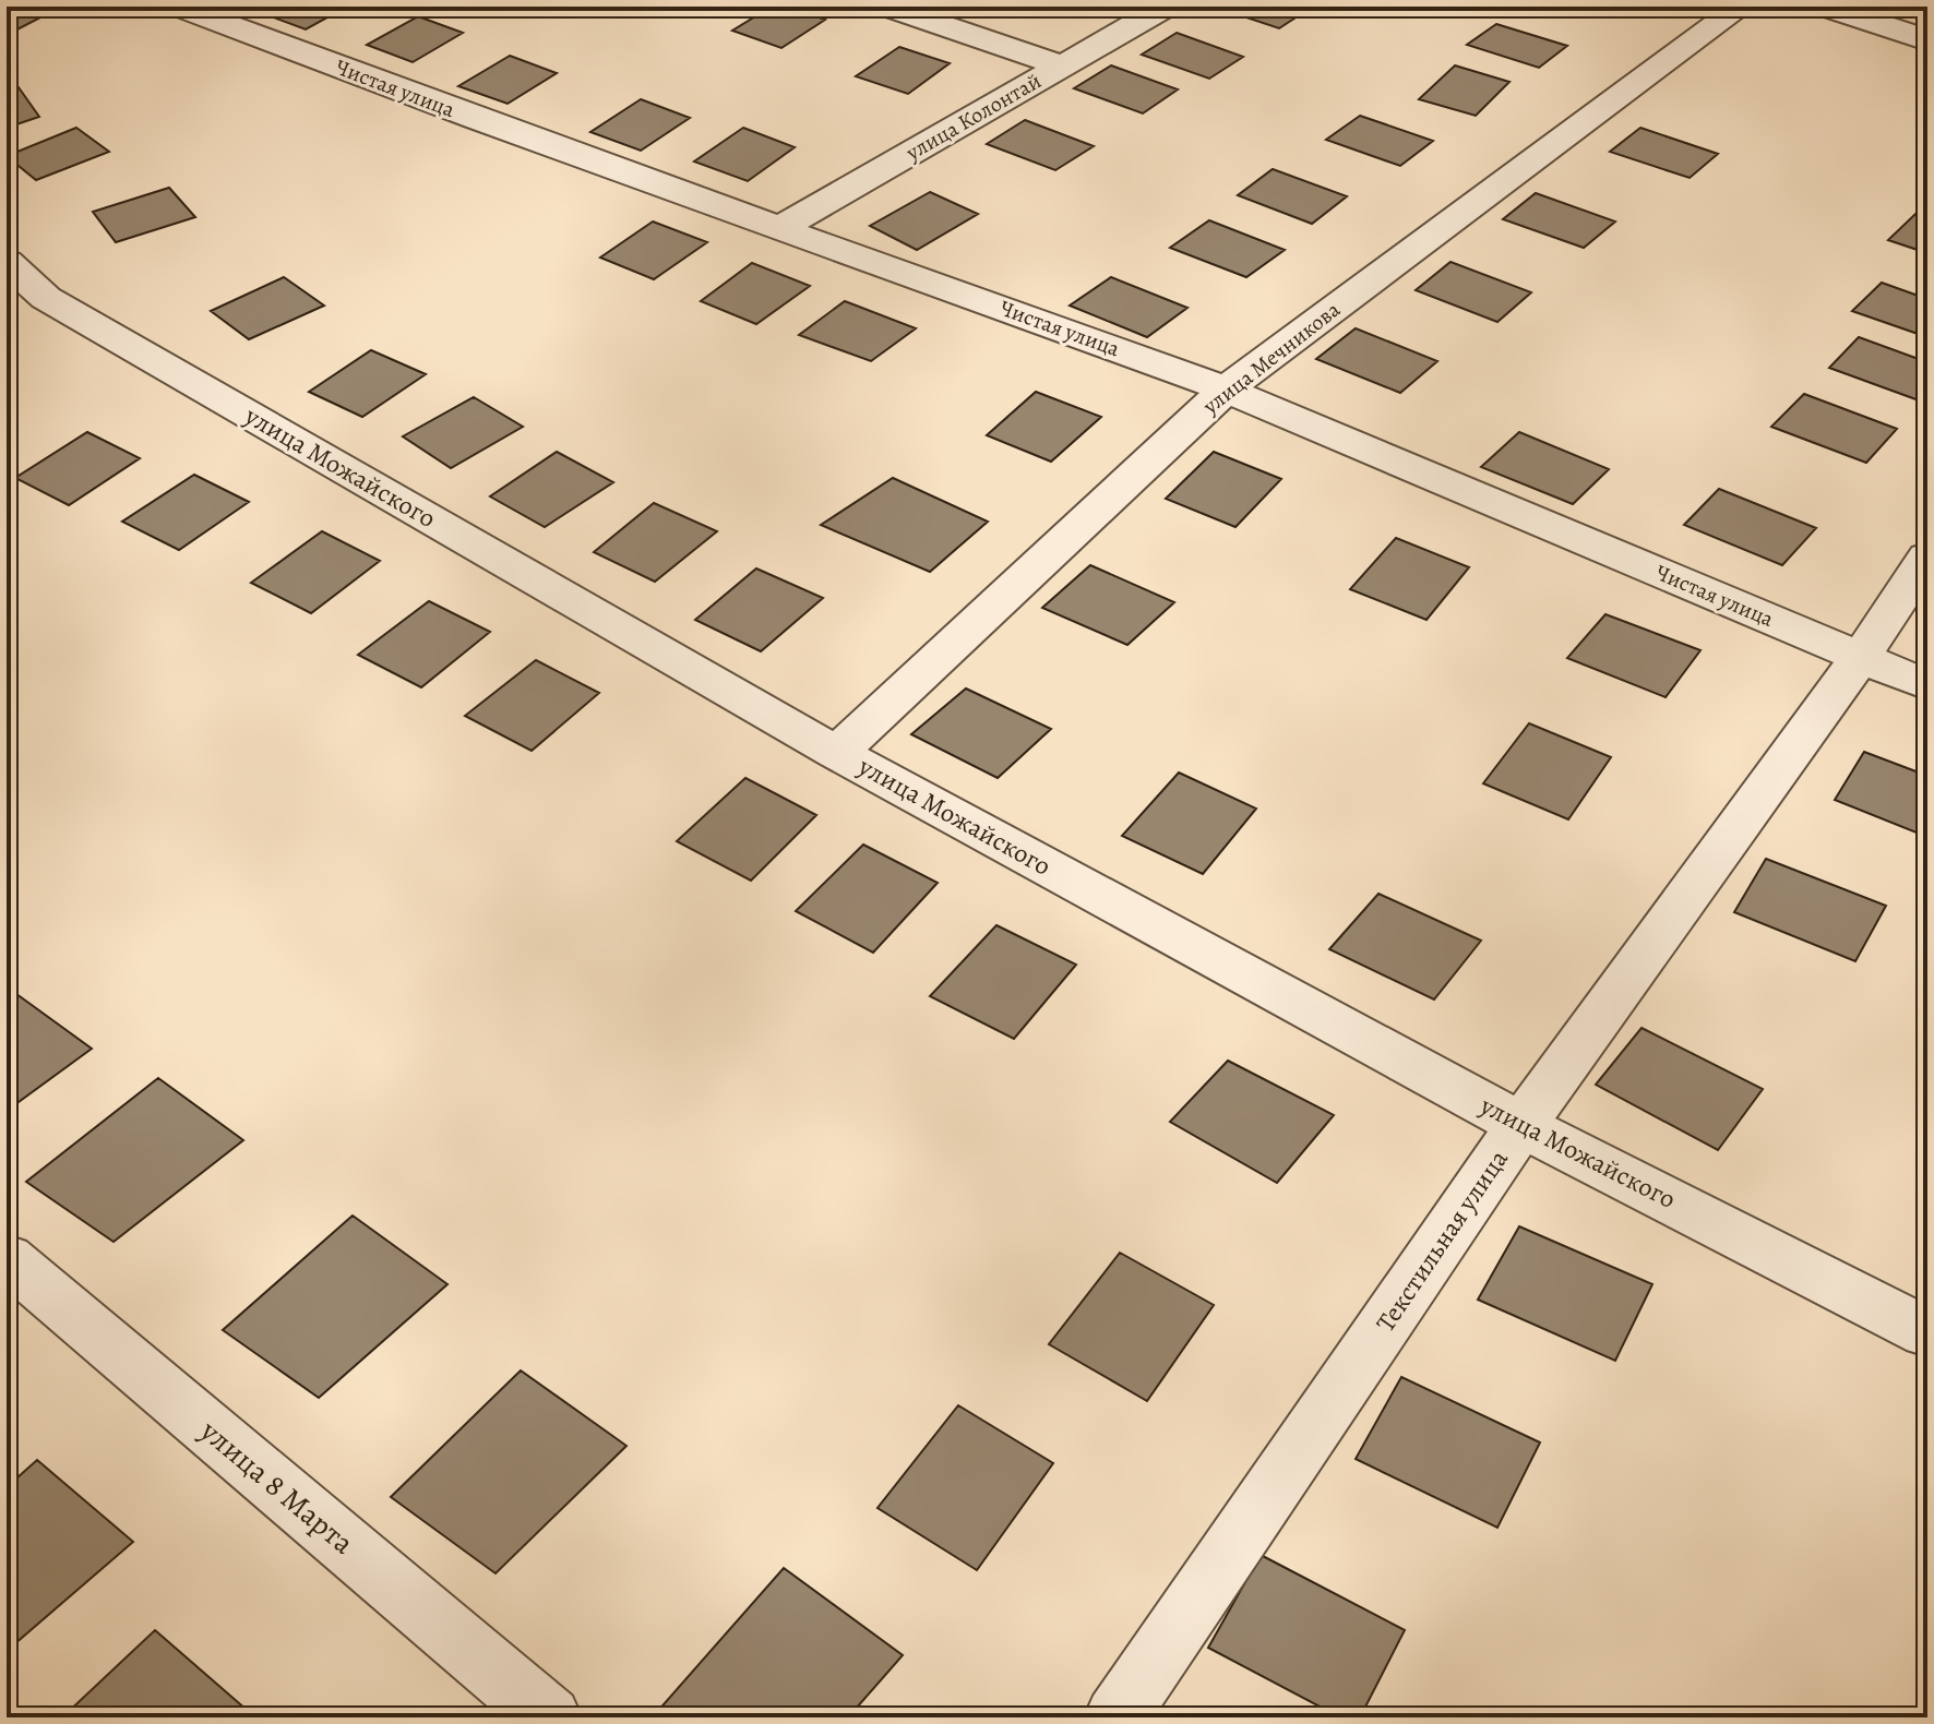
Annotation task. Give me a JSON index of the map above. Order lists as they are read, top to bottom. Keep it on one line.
{"streets":{"street":["Чистая улица","улица Колонтай","улица Мечникова","улица Можайского","Текстильная улица","улица 8 Марта"]},"crossings":[["Чистая улица","улица Колонтай"],["Чистая улица","улица Мечникова"],["Чистая улица","Текстильная улица"],["улица Мечникова","улица Можайского"],["улица Можайского","Текстильная улица"]]}
